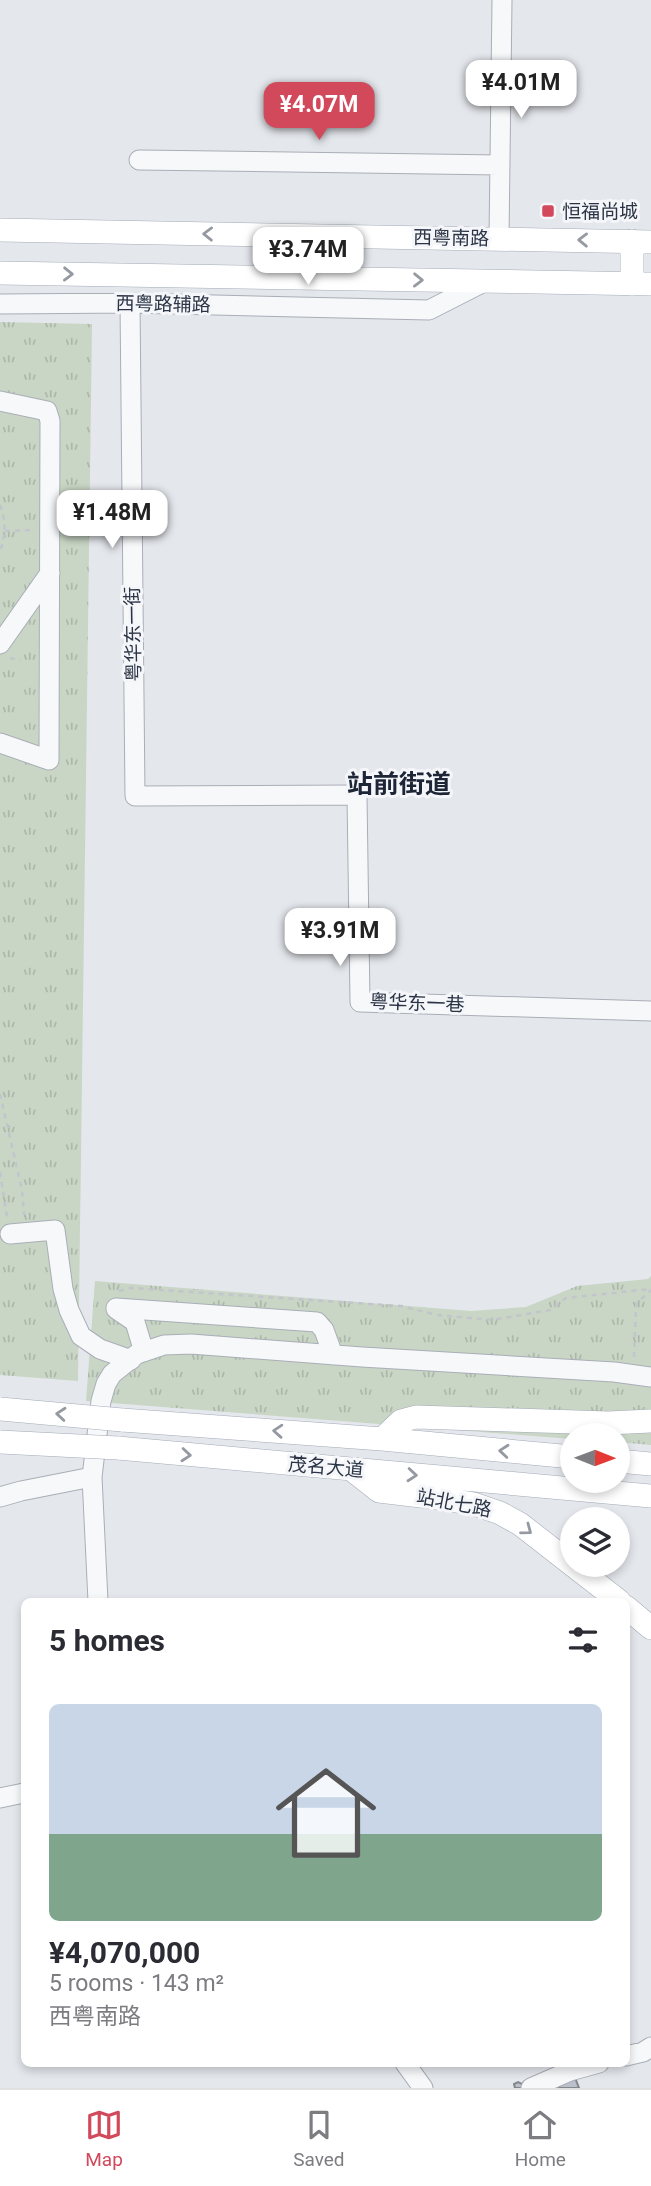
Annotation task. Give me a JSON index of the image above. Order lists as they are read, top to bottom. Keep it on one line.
{"streets":{"main road":["西粤南路","茂名大道","站北七路"],"street":["西粤路辅路","粤华东一街","粤华东一巷"]},"crossings":[["西粤路辅路","粤华东一街"],["粤华东一街","粤华东一巷"],["茂名大道","站北七路"]],"one_way":["站北七路"],"districts":["站前街道"],"places":{"transit":["恒福尚城"]},"north":"right","page":{"price":["¥4.01M","¥4.07M","¥3.74M","¥1.48M","¥3.91M"],"heading":"5 homes","list":[{"name":"¥4,070,000","note":"5 rooms · 143 m² · 西粤南路"}],"tabs":["Map","Saved","Home"]}}
